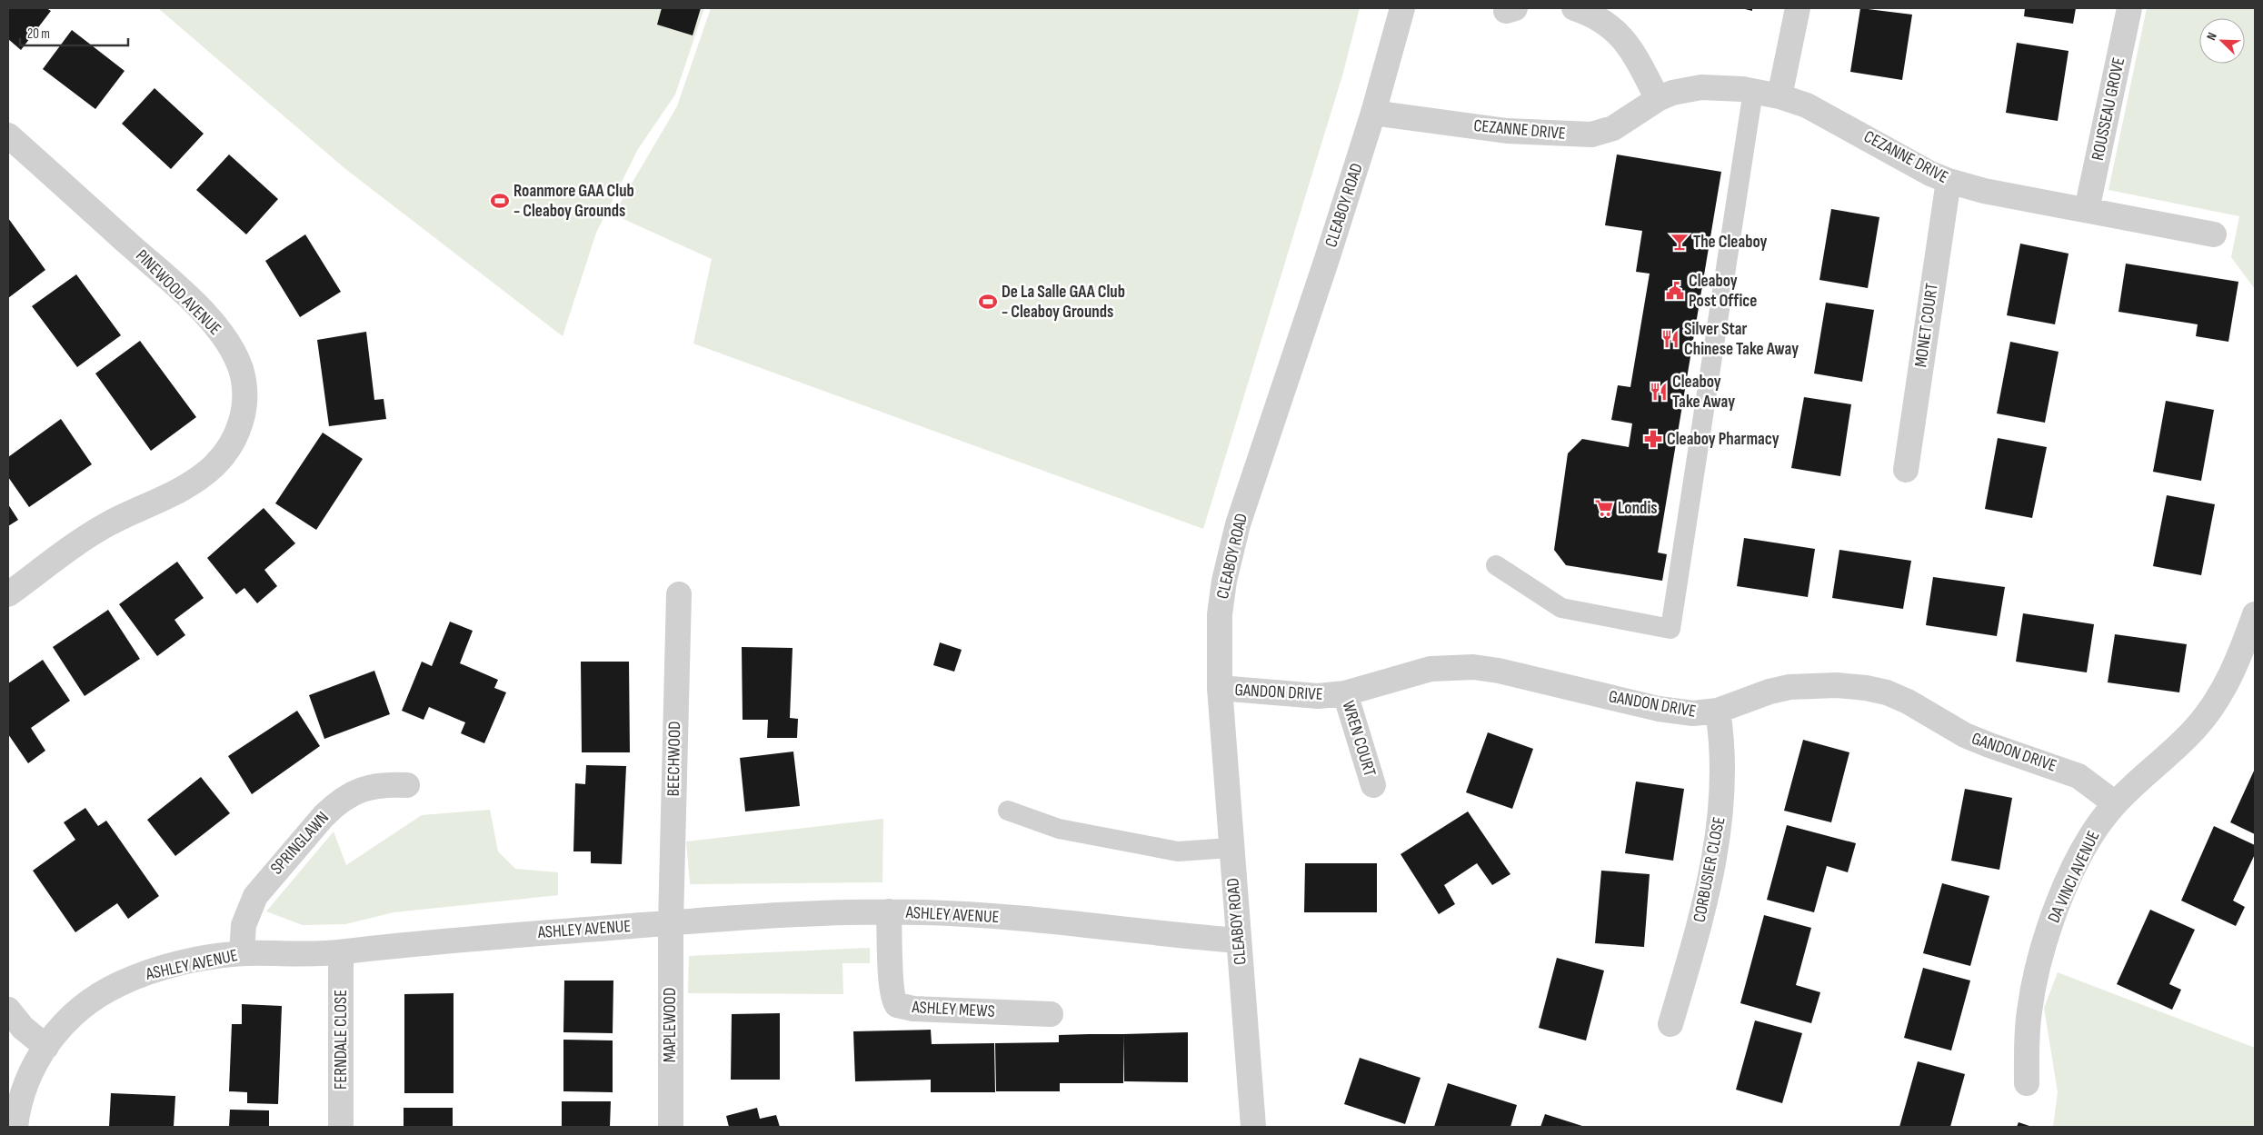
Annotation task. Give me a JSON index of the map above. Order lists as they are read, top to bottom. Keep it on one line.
{"streets":{"street":["ROUSSEAU GROVE","CEZANNE DRIVE","CLEABOY ROAD","PINEWOOD AVENUE","MONET COURT","GANDON DRIVE","WREN COURT","BEECHWOOD","SPRINGLAWN","CORBUSIER CLOSE","DA VINCI AVENUE","ASHLEY AVENUE","ASHLEY MEWS","MAPLEWOOD","FERNDALE CLOSE"]},"crossings":[["ROUSSEAU GROVE","CEZANNE DRIVE"],["CEZANNE DRIVE","CLEABOY ROAD"],["CEZANNE DRIVE","MONET COURT"],["CLEABOY ROAD","GANDON DRIVE"],["CLEABOY ROAD","ASHLEY AVENUE"],["GANDON DRIVE","WREN COURT"],["GANDON DRIVE","CORBUSIER CLOSE"],["GANDON DRIVE","DA VINCI AVENUE"],["BEECHWOOD","ASHLEY AVENUE"],["BEECHWOOD","MAPLEWOOD"],["SPRINGLAWN","ASHLEY AVENUE"],["ASHLEY AVENUE","ASHLEY MEWS"],["ASHLEY AVENUE","MAPLEWOOD"],["ASHLEY AVENUE","FERNDALE CLOSE"]],"places":{"sports":["Roanmore GAA Club - Cleaboy Grounds","De La Salle GAA Club - Cleaboy Grounds"],"bar":["The Cleaboy"],"public building":["Cleaboy Post Office"],"restaurant":["Silver Star Chinese Take Away","Cleaboy Take Away"],"pharmacy":["Cleaboy Pharmacy"],"supermarket":["Londis"]},"scale_bar":"20 m","north":"top left"}
